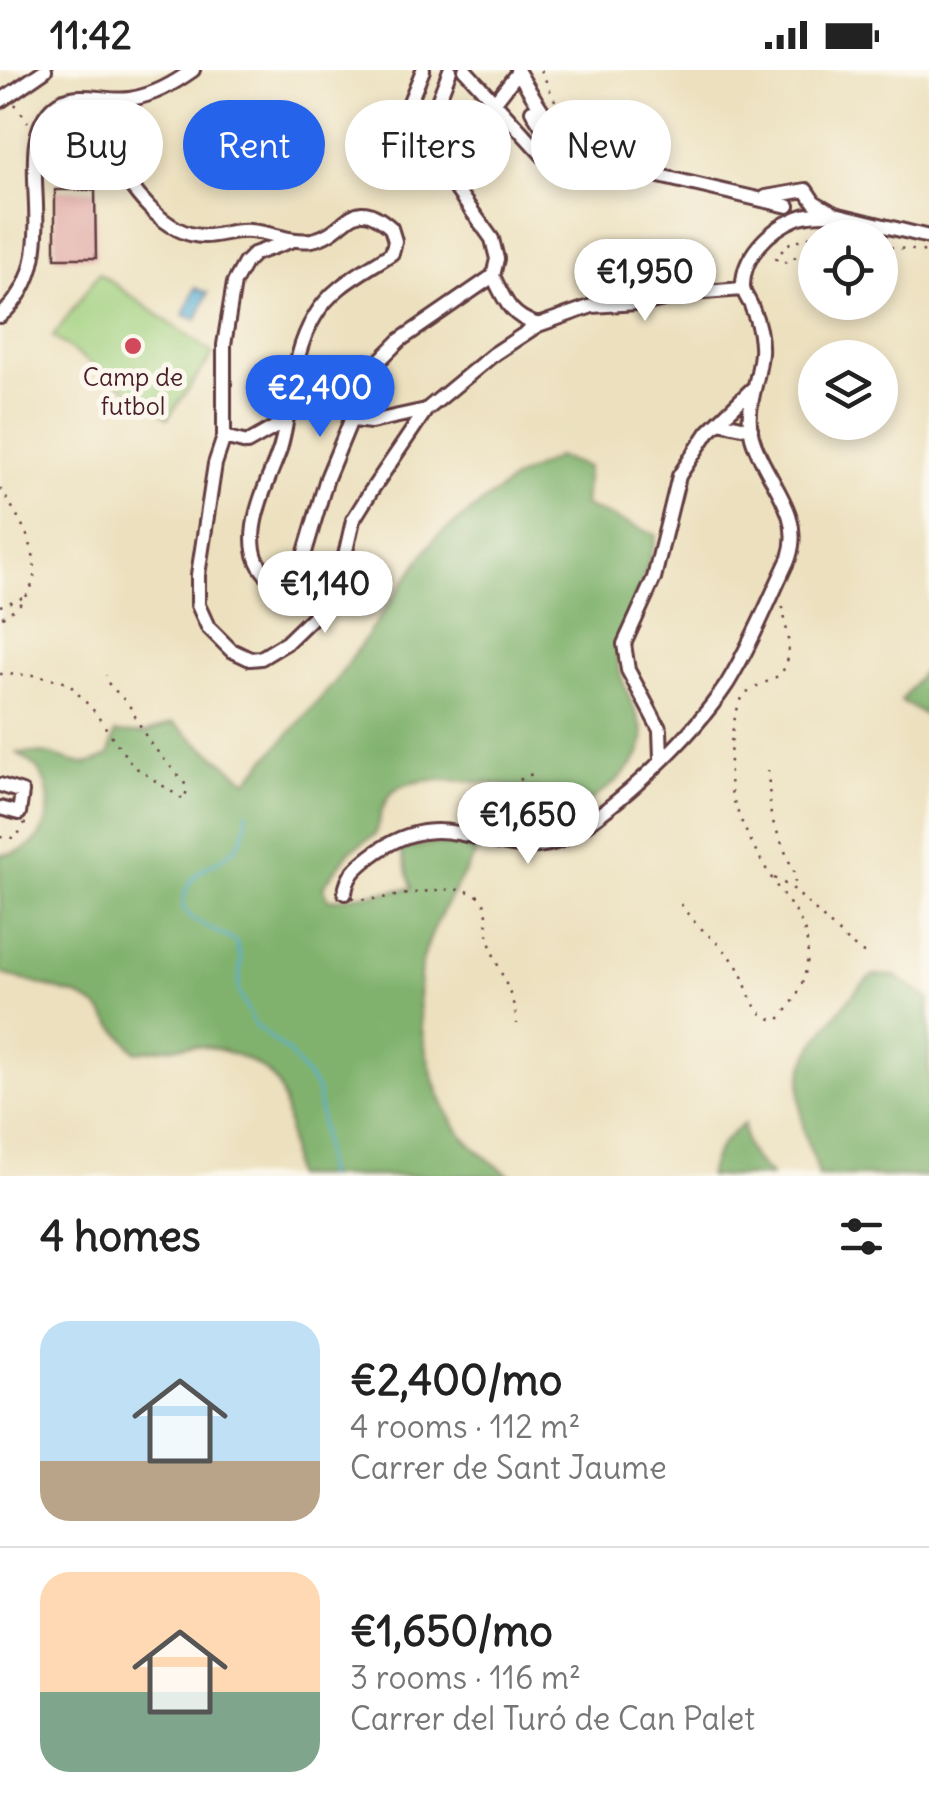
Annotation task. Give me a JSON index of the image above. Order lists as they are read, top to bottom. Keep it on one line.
{"places":["Camp de futbol"],"page":{"status":"11:42","chip":["Buy","Rent","Filters","New"],"price":["€1,950","€2,400","€1,140","€1,650"],"heading":"4 homes","list":[{"name":"€2,400/mo","note":"4 rooms · 112 m² · Carrer de Sant Jaume"},{"name":"€1,650/mo","note":"3 rooms · 116 m² · Carrer del Turó de Can Palet"}]}}
